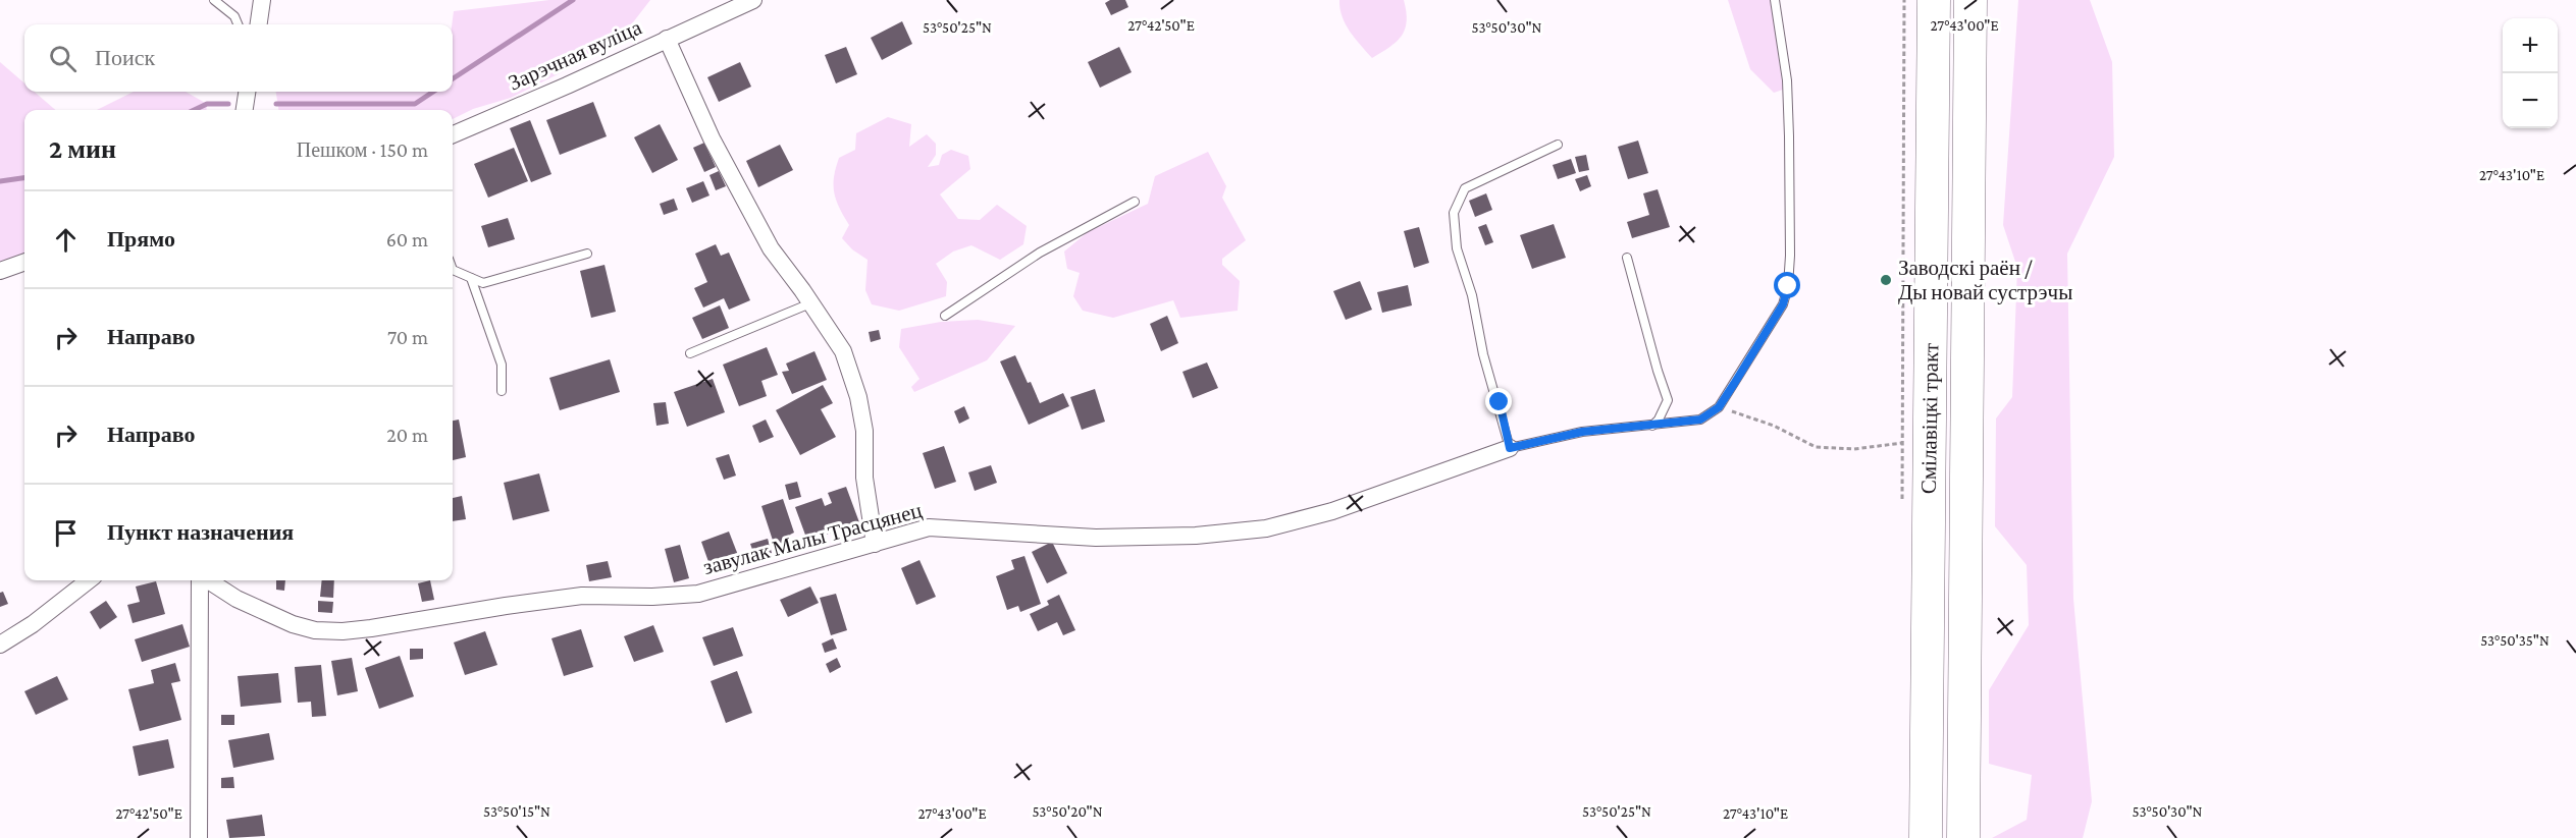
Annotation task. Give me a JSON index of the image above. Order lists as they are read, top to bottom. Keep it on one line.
{"streets":{"highway":["Смілавіцкі тракт"],"street":["Зарэчная вуліца","завулак Малы Трасцянец"]},"places":["Заводскі раён / Ды новай сустрэчы"],"page":{"map_buttons":["+","−"],"search":"Поиск","heading":["2 мин","Пешком · 150 m"],"list":[["Прямо","60 m"],["Направо","70 m"],["Направо","20 m"],"Пункт назначения"]},"coordinates":["27°42'50\"E","27°43'00\"E","53°50'25\"N","53°50'30\"N","27°43'10\"E","53°50'35\"N","53°50'15\"N","53°50'20\"N"]}
